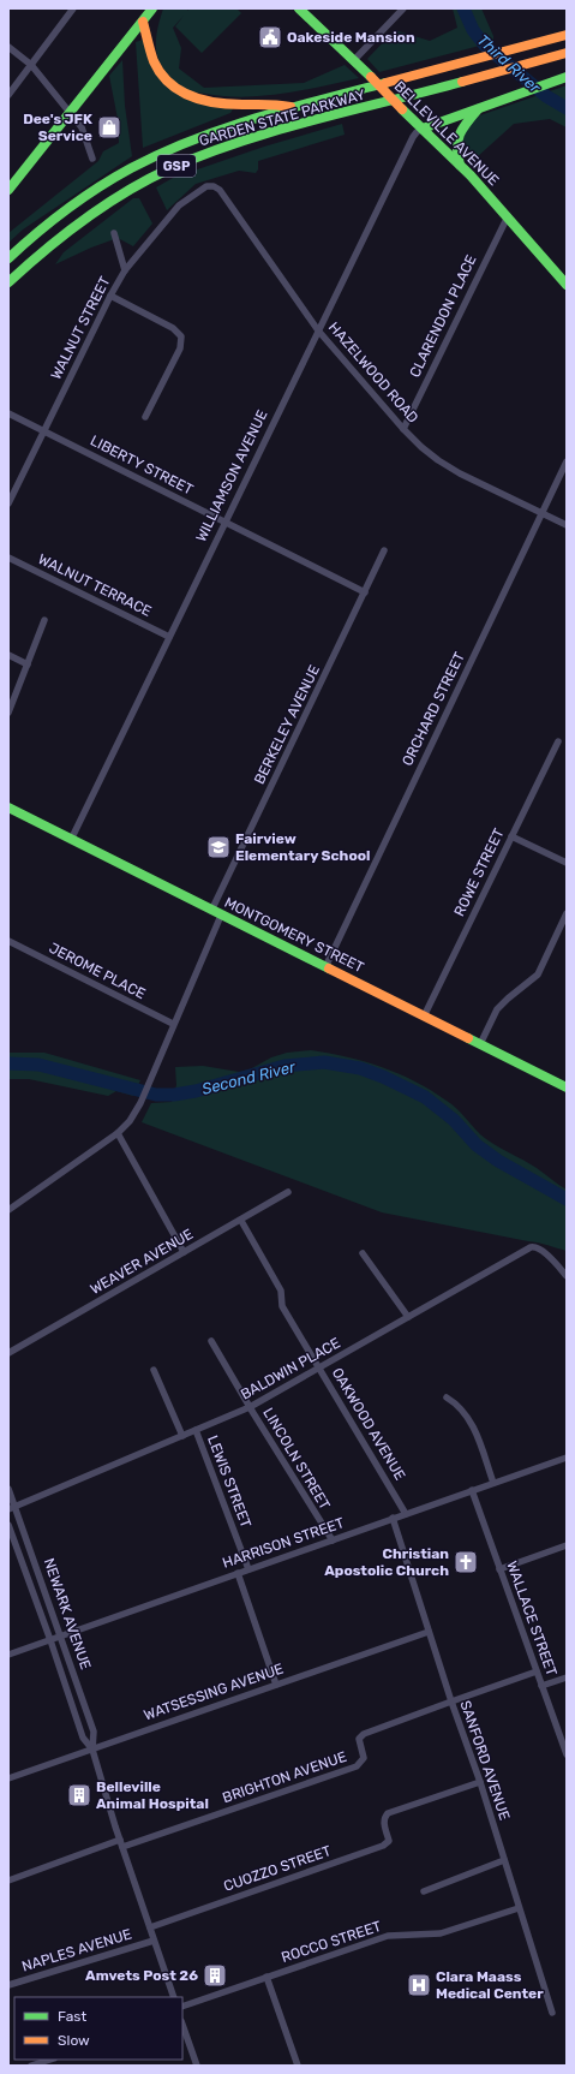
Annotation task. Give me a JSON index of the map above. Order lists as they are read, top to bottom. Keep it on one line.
{"streets":{"main road":["GARDEN STATE PARKWAY","BELLEVILLE AVENUE","GSP","MONTGOMERY STREET"],"street":["CLARENDON PLACE","WALNUT STREET","HAZELWOOD ROAD","LIBERTY STREET","WILLIAMSON AVENUE","WALNUT TERRACE","ORCHARD STREET","BERKELEY AVENUE","ROWE STREET","JEROME PLACE","WEAVER AVENUE","BALDWIN PLACE","OAKWOOD AVENUE","LINCOLN STREET","LEWIS STREET","HARRISON STREET","NEWARK AVENUE","WALLACE STREET","WATSESSING AVENUE","SANFORD AVENUE","BRIGHTON AVENUE","CUOZZO STREET","ROCCO STREET","NAPLES AVENUE"]},"crossings":[["BELLEVILLE AVENUE","CLARENDON PLACE"],["BELLEVILLE AVENUE","WILLIAMSON AVENUE"],["CLARENDON PLACE","HAZELWOOD ROAD"],["WALNUT STREET","HAZELWOOD ROAD"],["WALNUT STREET","LIBERTY STREET"],["HAZELWOOD ROAD","WILLIAMSON AVENUE"],["HAZELWOOD ROAD","ORCHARD STREET"],["LIBERTY STREET","WILLIAMSON AVENUE"],["LIBERTY STREET","BERKELEY AVENUE"],["WILLIAMSON AVENUE","WALNUT TERRACE"],["WILLIAMSON AVENUE","MONTGOMERY STREET"],["ORCHARD STREET","MONTGOMERY STREET"],["BERKELEY AVENUE","MONTGOMERY STREET"],["ROWE STREET","MONTGOMERY STREET"],["WEAVER AVENUE","OAKWOOD AVENUE"],["BALDWIN PLACE","OAKWOOD AVENUE"],["BALDWIN PLACE","LINCOLN STREET"],["BALDWIN PLACE","LEWIS STREET"],["BALDWIN PLACE","NEWARK AVENUE"],["OAKWOOD AVENUE","HARRISON STREET"],["LINCOLN STREET","HARRISON STREET"],["LEWIS STREET","HARRISON STREET"],["HARRISON STREET","NEWARK AVENUE"],["HARRISON STREET","WALLACE STREET"],["HARRISON STREET","SANFORD AVENUE"],["NEWARK AVENUE","WATSESSING AVENUE"],["NEWARK AVENUE","BRIGHTON AVENUE"],["NEWARK AVENUE","CUOZZO STREET"],["NEWARK AVENUE","NAPLES AVENUE"],["WALLACE STREET","BRIGHTON AVENUE"],["WATSESSING AVENUE","SANFORD AVENUE"],["SANFORD AVENUE","BRIGHTON AVENUE"],["SANFORD AVENUE","CUOZZO STREET"],["SANFORD AVENUE","ROCCO STREET"]],"water":["Third River","Second River"],"places":{"public building":["Oakeside Mansion"],"shop":["Dee's JFK Service"],"school or university":["Fairview Elementary School"],"church":["Christian Apostolic Church"],"building":["Belleville Animal Hospital","Amvets Post 26"],"hospital":["Clara Maass Medical Center"]},"legend":["Fast","Slow"]}
